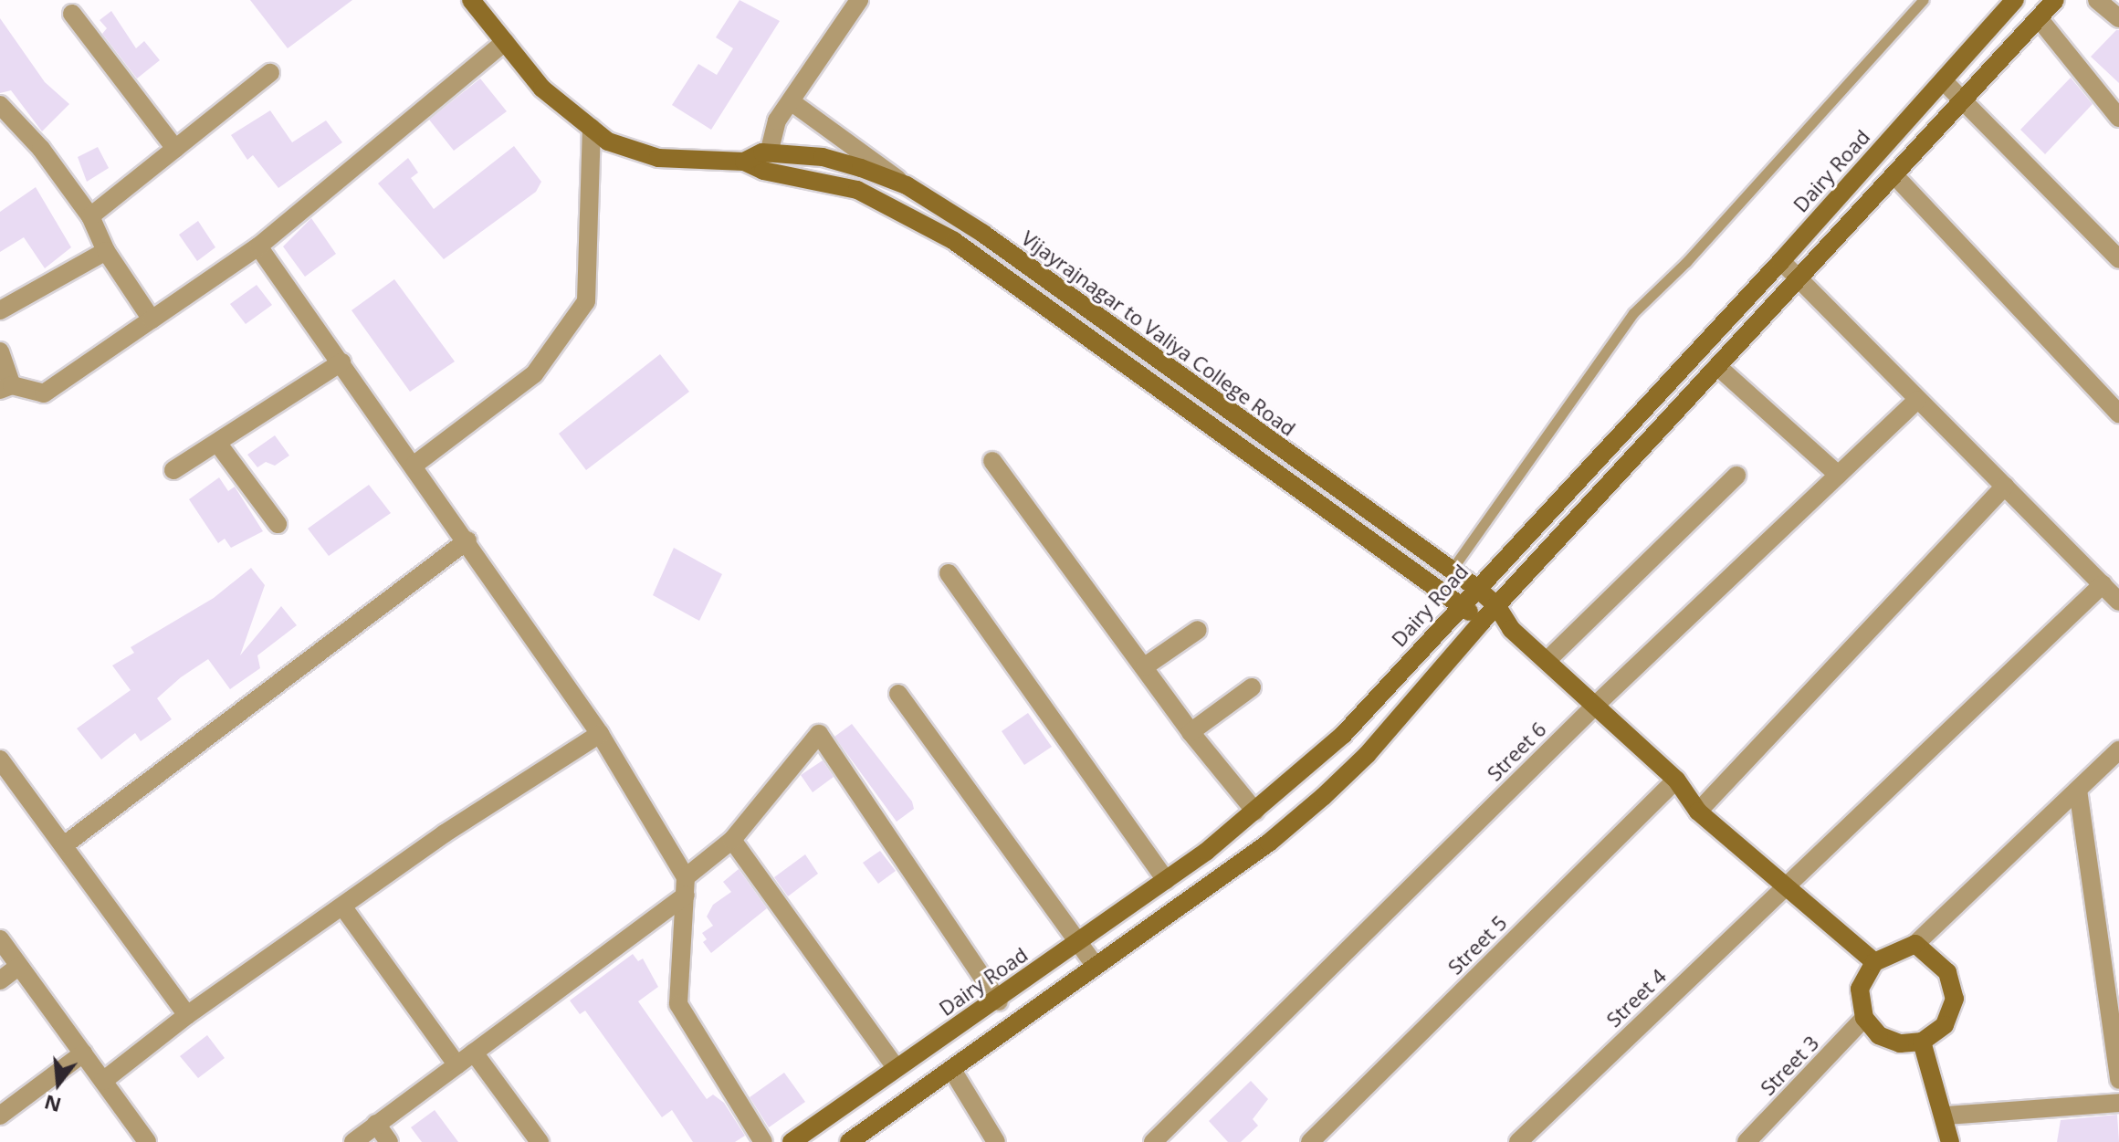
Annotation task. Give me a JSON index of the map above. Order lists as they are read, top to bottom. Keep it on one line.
{"streets":{"main road":["Dairy Road","Vijayrajnagar to Valiya College Road"],"street":["Street 6","Street 5","Street 4","Street 3"]},"crossings":[["Dairy Road","Vijayrajnagar to Valiya College Road"],["Vijayrajnagar to Valiya College Road","Street 6"],["Vijayrajnagar to Valiya College Road","Street 5"],["Vijayrajnagar to Valiya College Road","Street 4"],["Vijayrajnagar to Valiya College Road","Street 3"]],"north":"bottom"}
